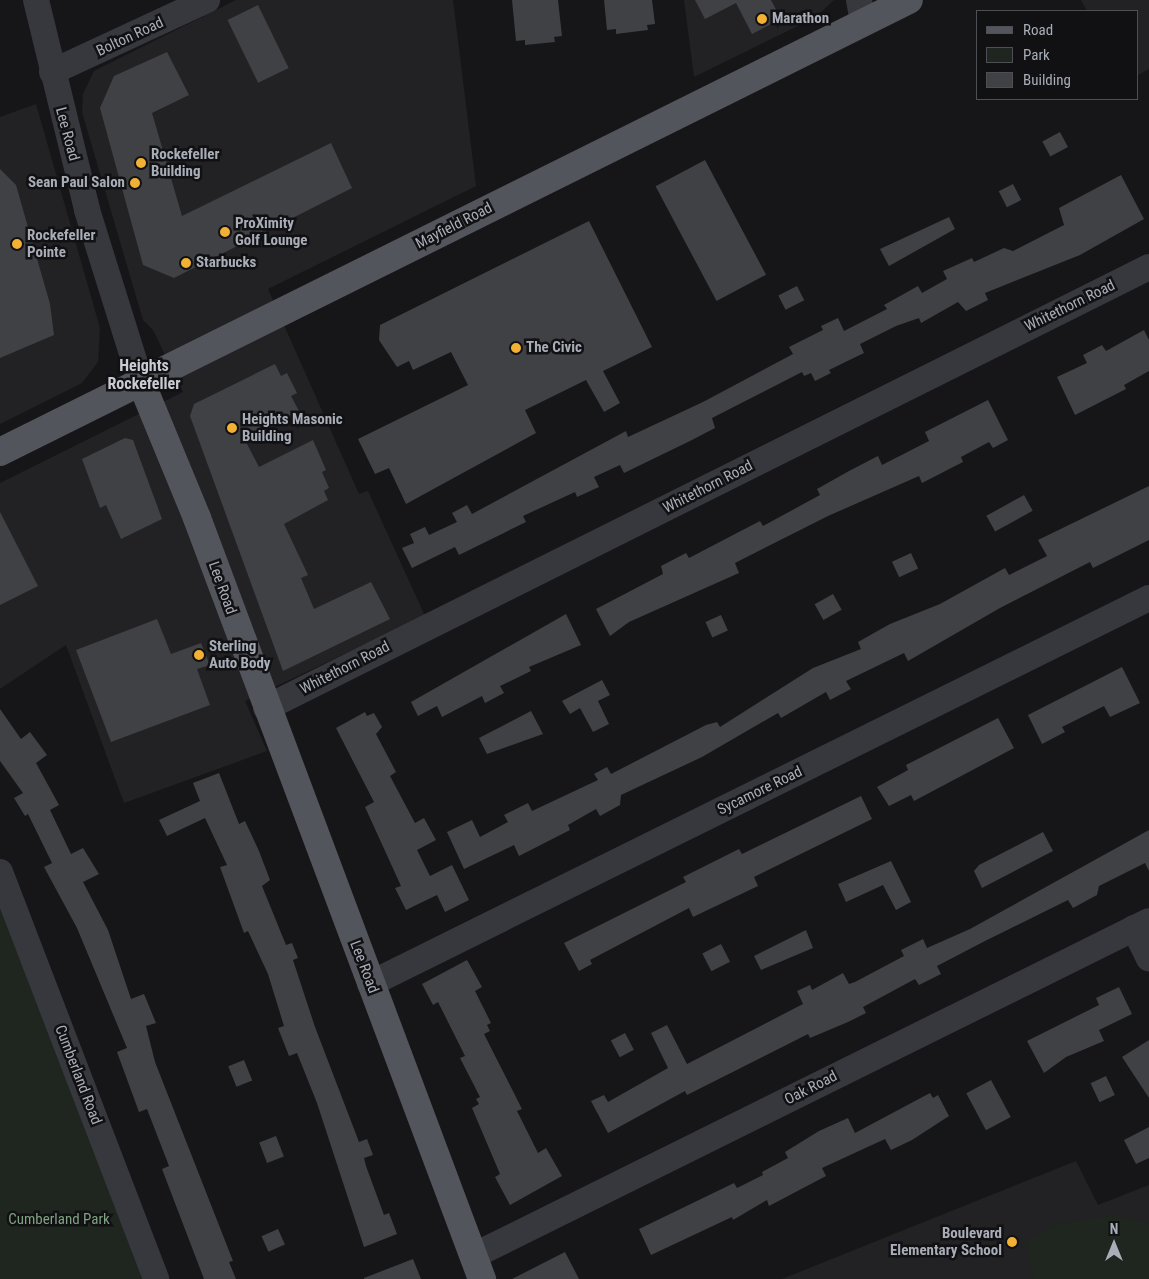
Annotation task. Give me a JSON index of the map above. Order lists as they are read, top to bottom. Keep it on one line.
{"streets":{"main road":["Lee Road","Mayfield Road"],"street":["Bolton Road","Whitethorn Road","Sycamore Road","Cumberland Road","Oak Road"]},"crossings":[["Bolton Road","Lee Road"],["Lee Road","Mayfield Road"],["Lee Road","Whitethorn Road"],["Lee Road","Sycamore Road"],["Lee Road","Oak Road"]],"districts":["Heights Rockefeller"],"parks":["Cumberland Park"],"places":["Marathon","Rockefeller Building","Sean Paul Salon","ProXimity Golf Lounge","Rockefeller Pointe","Starbucks","The Civic","Heights Masonic Building","Sterling Auto Body","Boulevard Elementary School"],"legend":["Road","Park","Building"],"north":"top"}
